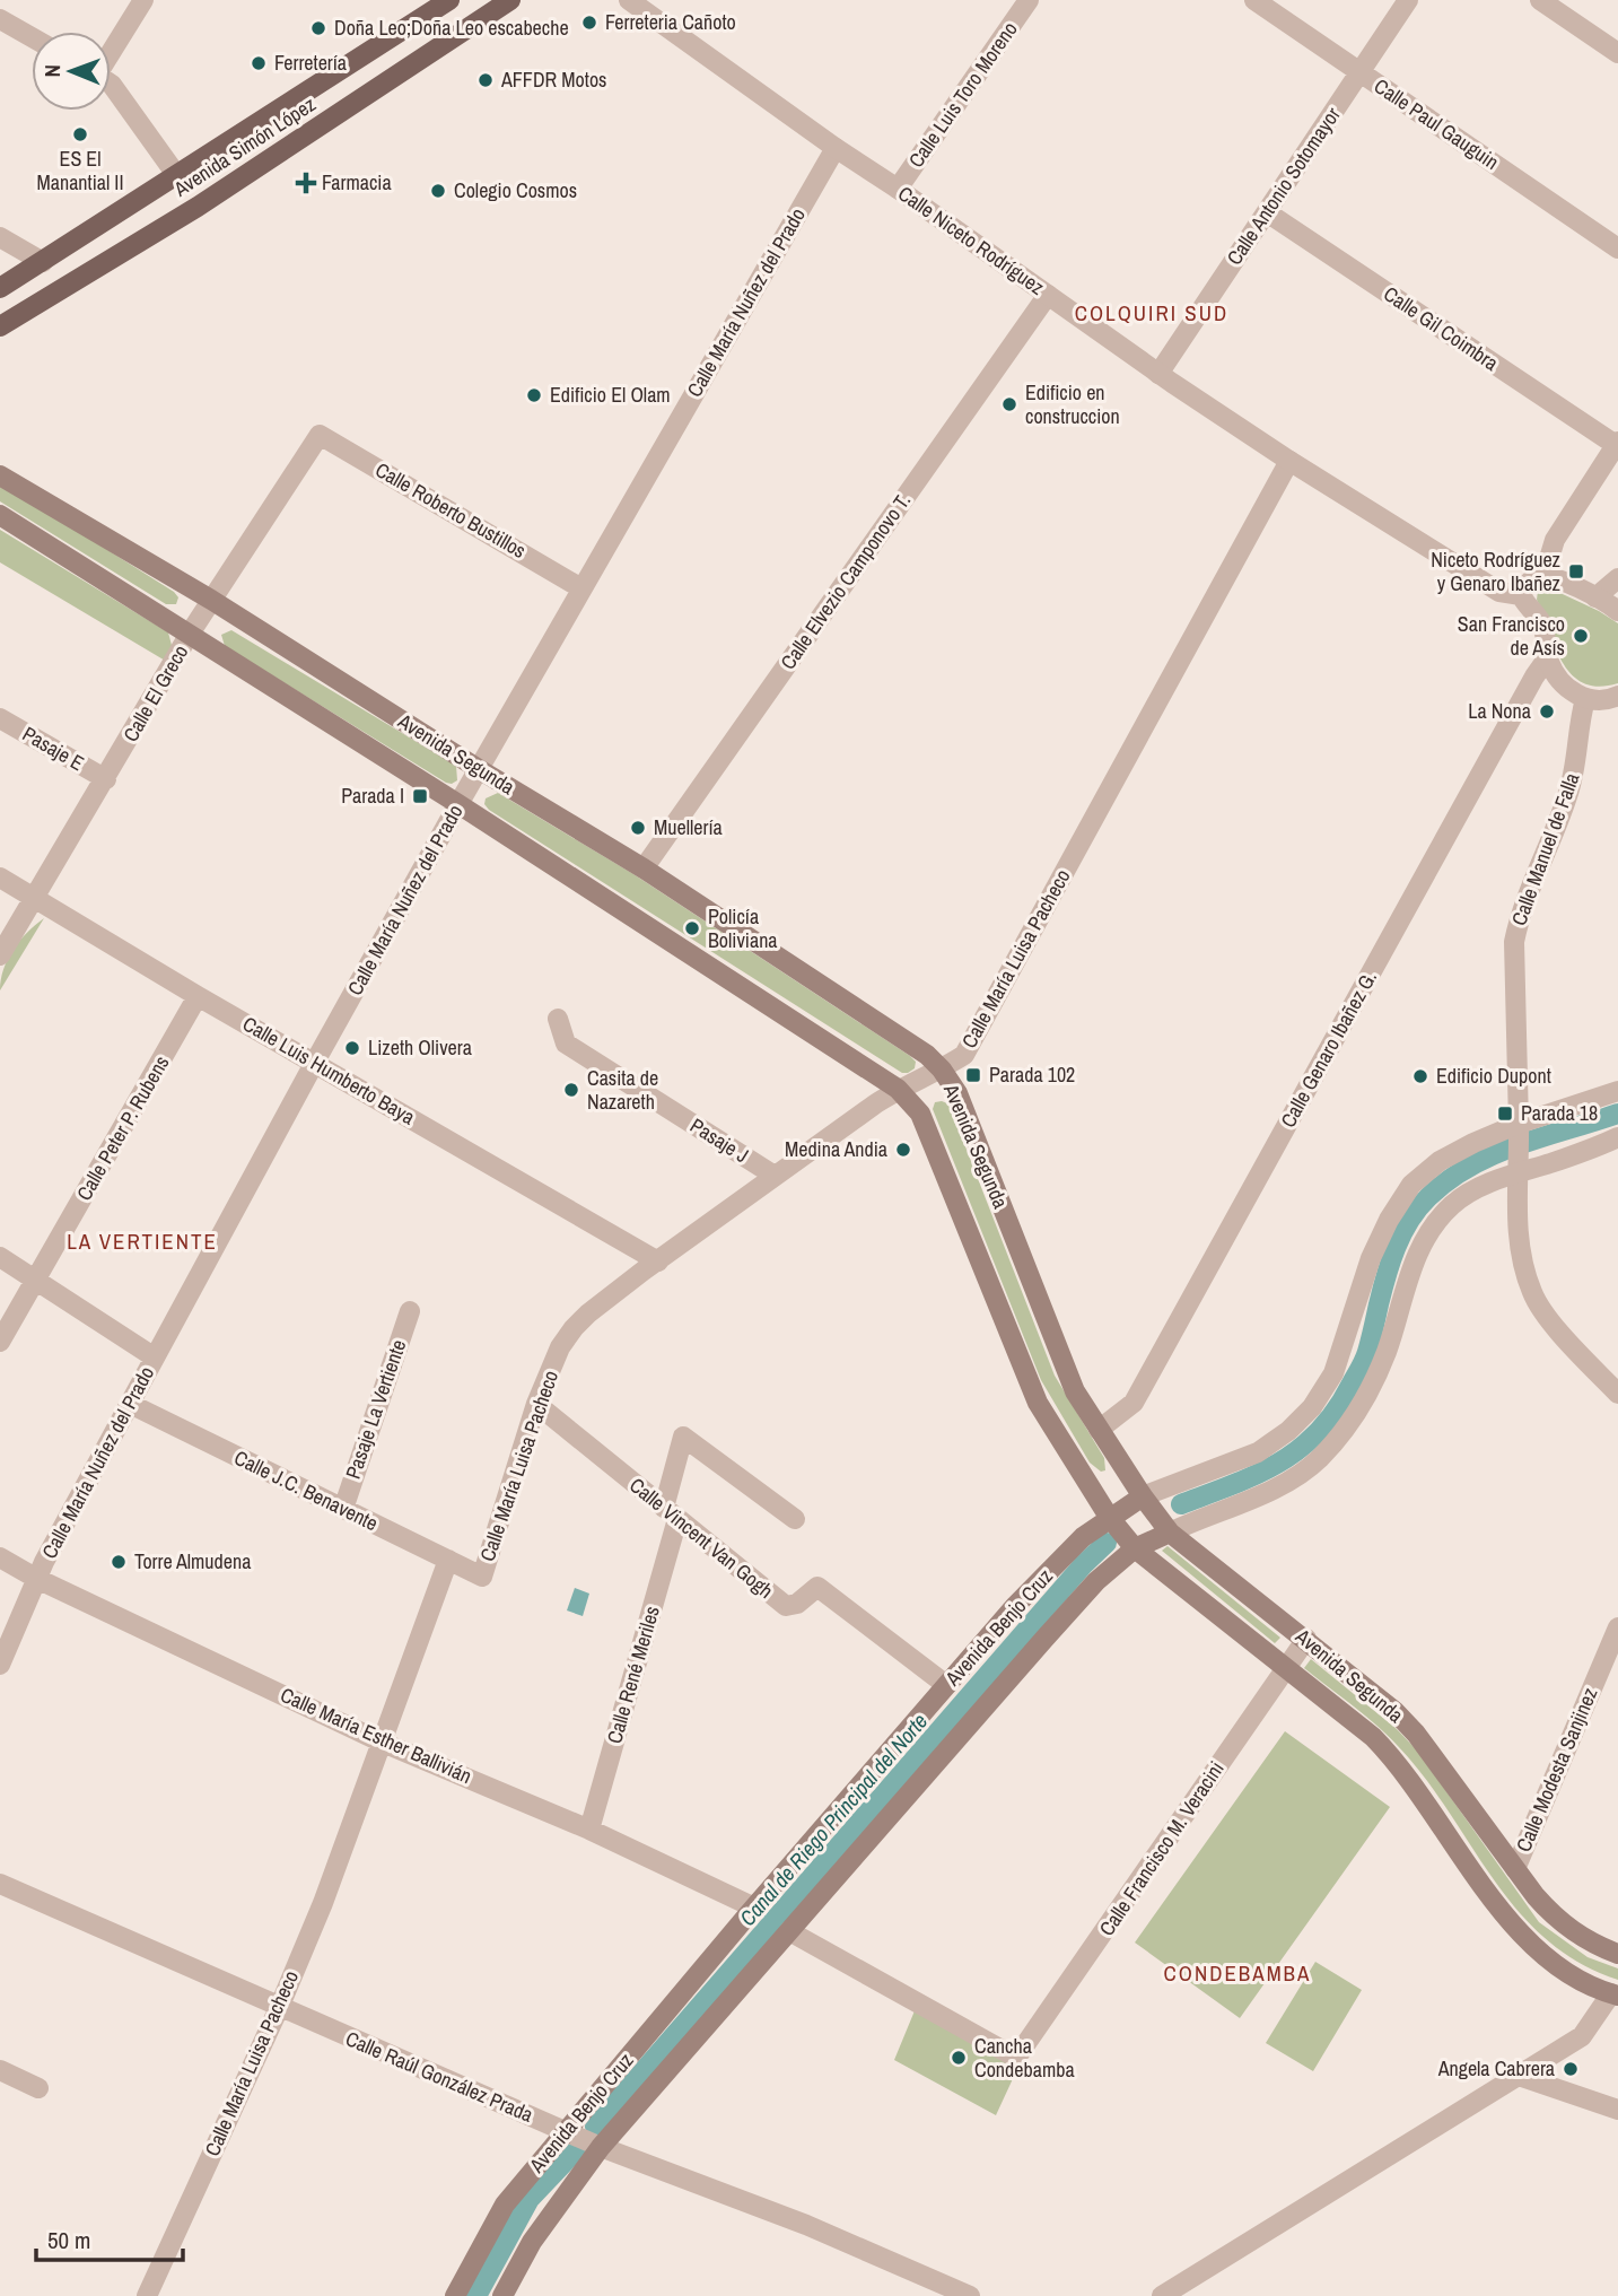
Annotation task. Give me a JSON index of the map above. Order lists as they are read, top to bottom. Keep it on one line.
{"streets":{"main road":["Avenida Simón López","Avenida Segunda","Avenida Benjo Cruz"],"street":["Calle Luis Toro Moreno","Calle Paul Gauguin","Calle Antonio Sotomayor","Calle Niceto Rodríguez","Calle María Nuñez del Prado","Calle Gil Coimbra","Calle Roberto Bustillos","Calle Elvezio Camponovo T.","Calle El Greco","Pasaje E","Calle Manuel de Falla","Calle María Luisa Pacheco","Calle Genaro Ibañez G.","Calle Luis Humberto Baya","Calle Peter P. Rubens","Pasaje J","Pasaje La Vertiente","Calle J.C. Benavente","Calle Vincent Van Gogh","Calle René Meriles","Calle María Esther Ballivián","Calle Modesta Sanjinez","Calle Francisco M. Veracini","Calle Raúl González Prada"]},"crossings":[["Calle Luis Toro Moreno","Calle Niceto Rodríguez"],["Calle Paul Gauguin","Calle Antonio Sotomayor"],["Calle Antonio Sotomayor","Calle Niceto Rodríguez"],["Calle Antonio Sotomayor","Calle Gil Coimbra"],["Calle Niceto Rodríguez","Calle María Nuñez del Prado"],["Calle Niceto Rodríguez","Calle Elvezio Camponovo T."],["Calle Niceto Rodríguez","Calle María Luisa Pacheco"],["Calle María Nuñez del Prado","Calle Roberto Bustillos"],["Calle María Nuñez del Prado","Avenida Segunda"],["Calle María Nuñez del Prado","Calle Luis Humberto Baya"],["Calle María Nuñez del Prado","Calle J.C. Benavente"],["Calle María Nuñez del Prado","Calle María Esther Ballivián"],["Calle Roberto Bustillos","Calle El Greco"],["Calle Elvezio Camponovo T.","Avenida Segunda"],["Calle El Greco","Pasaje E"],["Calle El Greco","Avenida Segunda"],["Calle El Greco","Calle Luis Humberto Baya"],["Avenida Segunda","Calle María Luisa Pacheco"],["Avenida Segunda","Calle Genaro Ibañez G."],["Avenida Segunda","Avenida Benjo Cruz"],["Avenida Segunda","Calle Modesta Sanjinez"],["Avenida Segunda","Calle Francisco M. Veracini"],["Calle Manuel de Falla","Avenida Benjo Cruz"],["Calle María Luisa Pacheco","Calle Luis Humberto Baya"],["Calle María Luisa Pacheco","Pasaje J"],["Calle María Luisa Pacheco","Calle J.C. Benavente"],["Calle María Luisa Pacheco","Calle Vincent Van Gogh"],["Calle María Luisa Pacheco","Calle María Esther Ballivián"],["Calle María Luisa Pacheco","Calle Raúl González Prada"],["Calle Luis Humberto Baya","Calle Peter P. Rubens"],["Pasaje La Vertiente","Calle J.C. Benavente"],["Calle Vincent Van Gogh","Avenida Benjo Cruz"],["Calle Vincent Van Gogh","Calle René Meriles"],["Avenida Benjo Cruz","Calle María Esther Ballivián"],["Avenida Benjo Cruz","Calle Francisco M. Veracini"],["Avenida Benjo Cruz","Calle Raúl González Prada"],["Calle René Meriles","Calle María Esther Ballivián"]],"districts":["COLQUIRI SUD","LA VERTIENTE","CONDEBAMBA"],"water":["Canal de Riego Principal del Norte"],"places":{"other":["Ferreteria Cañoto","Doña Leo;Doña Leo escabeche","Ferretería","AFFDR Motos","ES El Manantial II","Colegio Cosmos","Edificio El Olam","Edificio en construccion","San Francisco de Asís","La Nona","Muellería","Policía Boliviana","Lizeth Olivera","Edificio Dupont","Casita de Nazareth","Medina Andia","Torre Almudena","Cancha Condebamba","Angela Cabrera"],"health":["Farmacia"],"transit":["Niceto Rodríguez y Genaro Ibañez","Parada I","Parada 102","Parada 18"]},"scale_bar":"50 m","north":"left"}
